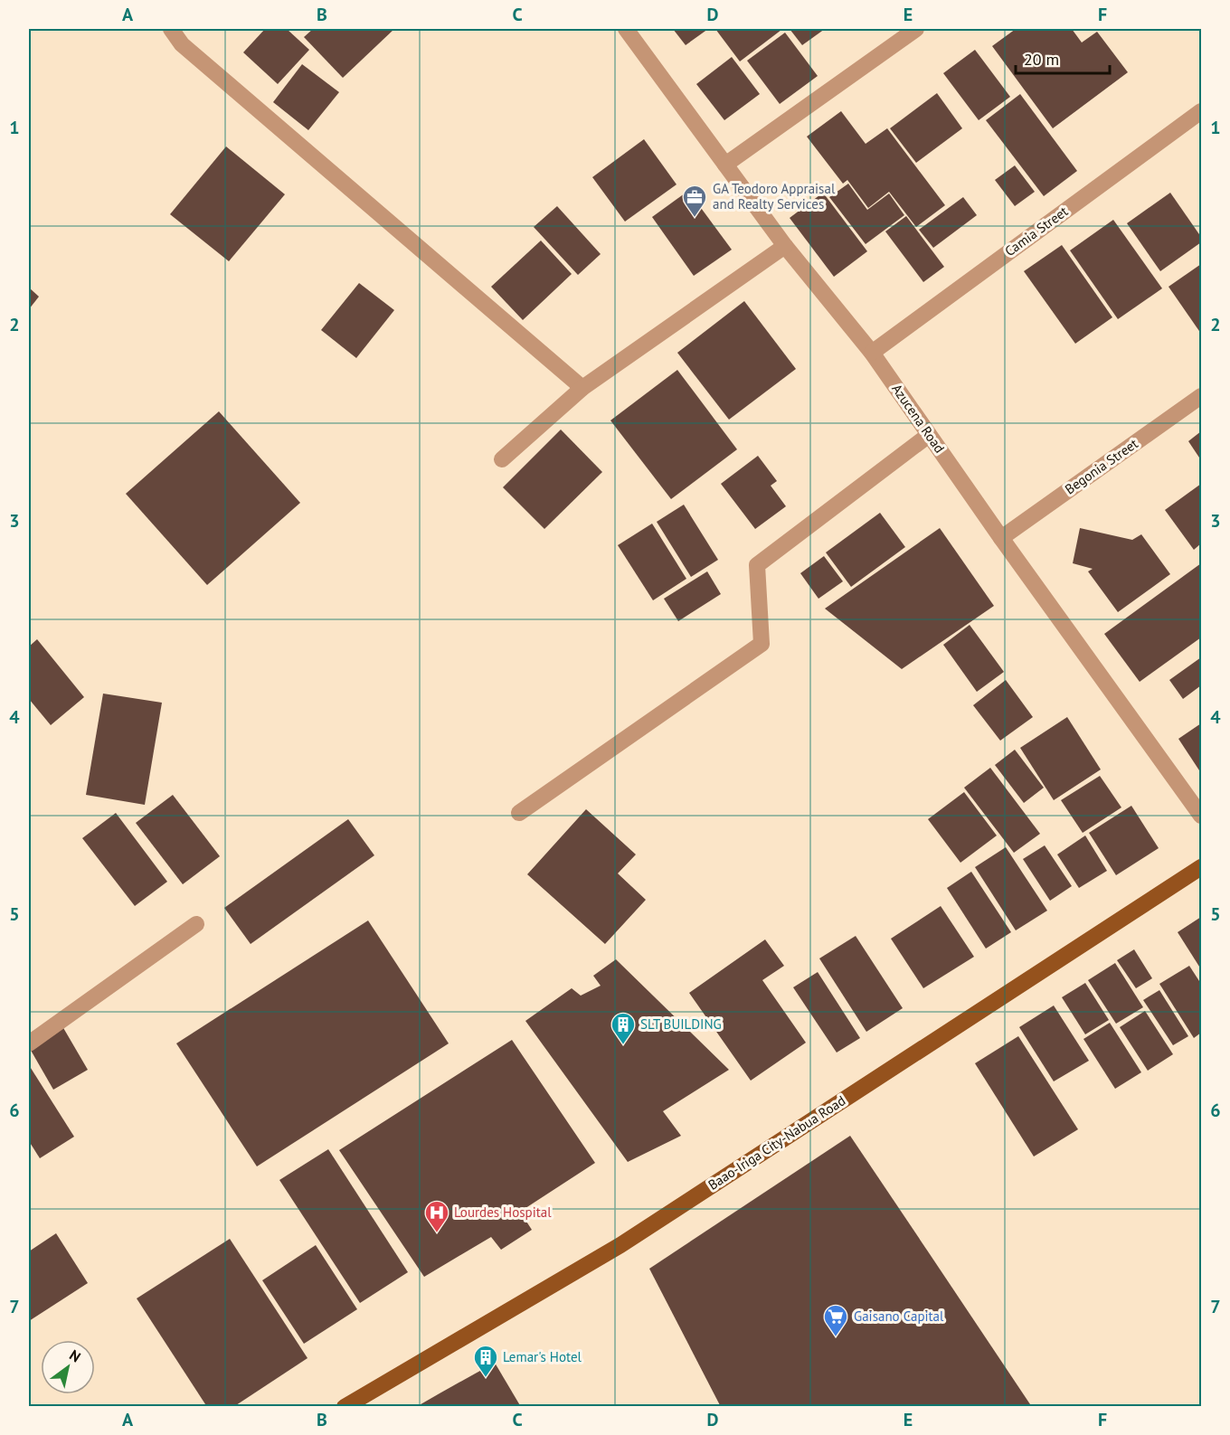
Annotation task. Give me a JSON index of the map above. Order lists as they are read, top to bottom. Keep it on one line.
{"streets":{"main road":["Baao-Iriga City-Nabua Road"],"street":["Camia Street","Azucena Road","Begonia Street"]},"crossings":[["Camia Street","Azucena Road"],["Azucena Road","Begonia Street"]],"places":{"office":["GA Teodoro Appraisal and Realty Services"],"building":["SLT BUILDING","Lemar's Hotel"],"hospital":["Lourdes Hospital"],"supermarket":["Gaisano Capital"]},"scale_bar":"20 m","north":"top right","grid":{"columns":["A","B","C","D","E","F"],"rows":["1","2","3","4","5","6","7"]}}
